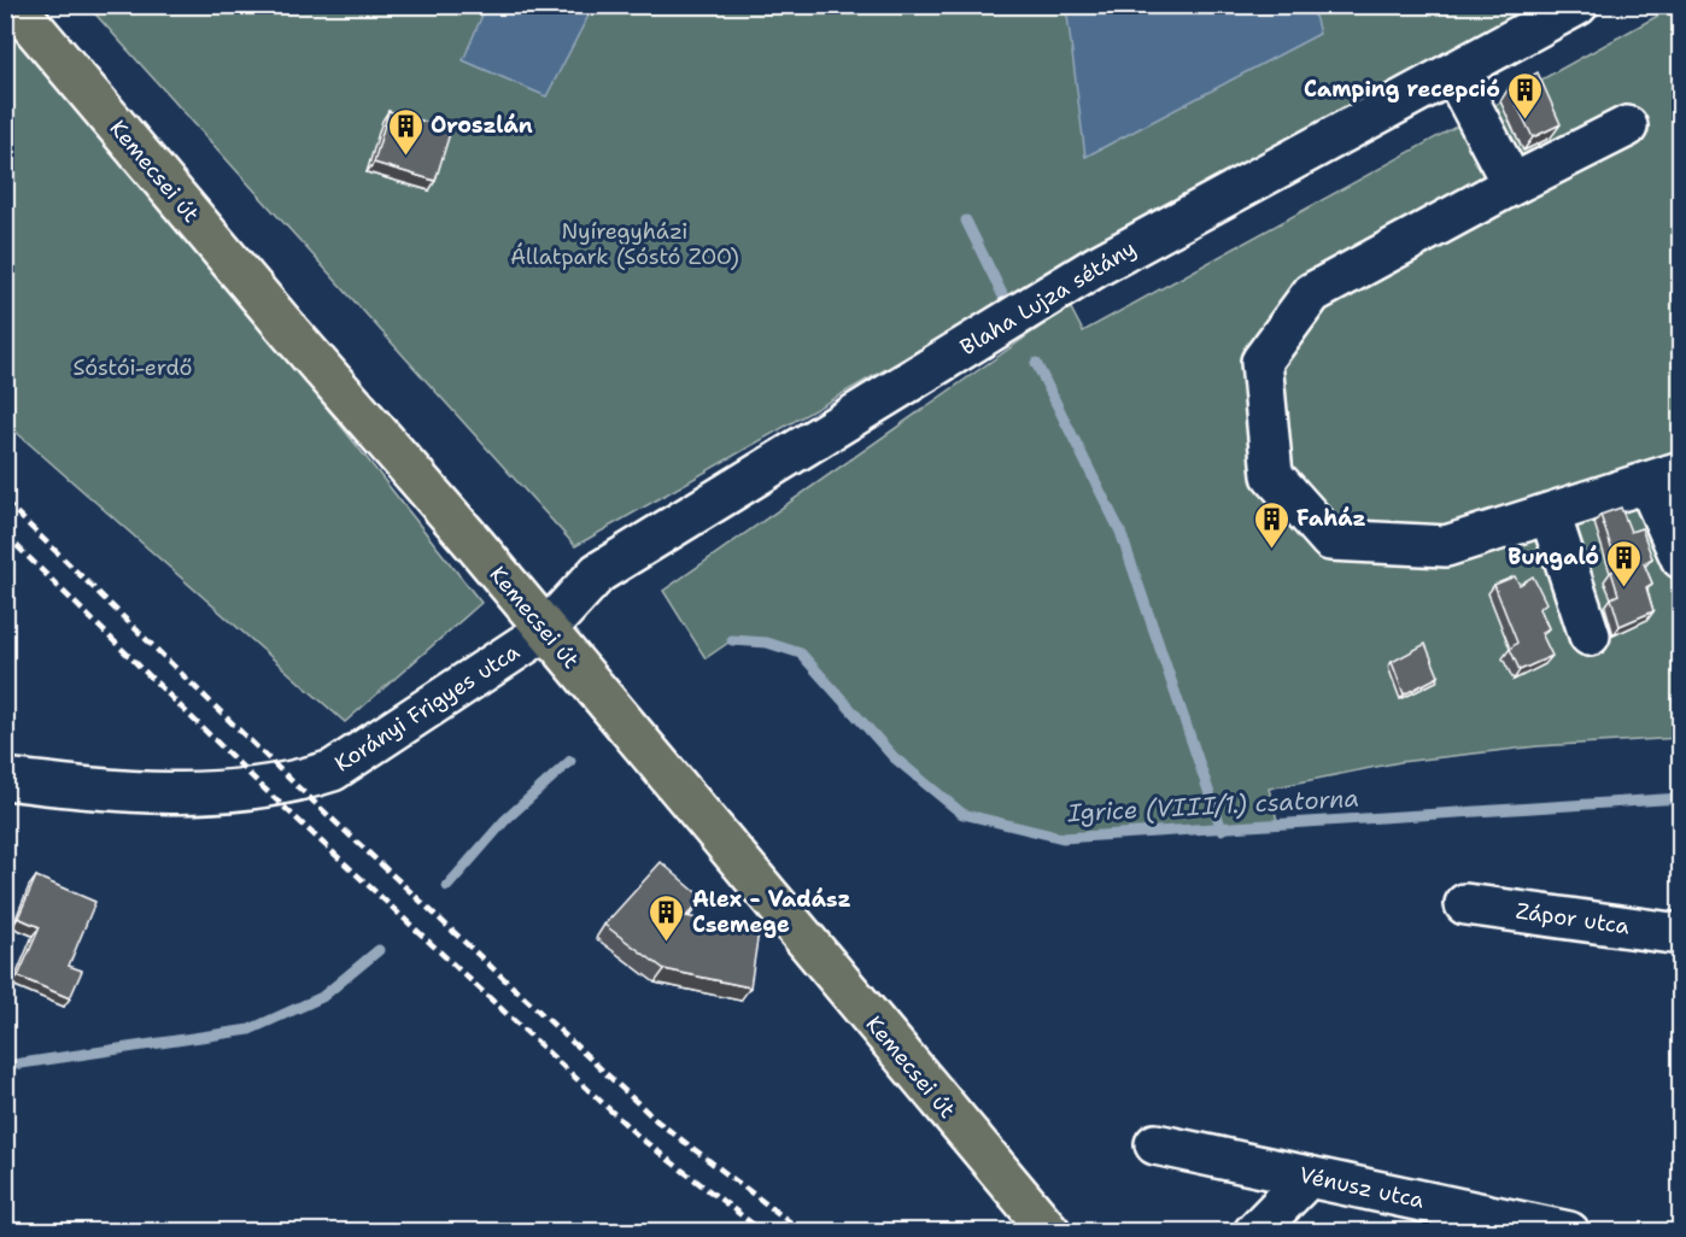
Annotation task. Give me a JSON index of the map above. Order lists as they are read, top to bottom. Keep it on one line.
{"streets":{"main road":["Kemecsei út"],"street":["Blaha Lujza sétány","Korányi Frigyes utca","Zápor utca","Vénusz utca"]},"crossings":[["Kemecsei út","Blaha Lujza sétány"],["Kemecsei út","Korányi Frigyes utca"],["Blaha Lujza sétány","Korányi Frigyes utca"]],"water":["Igrice (VIII/1.) csatorna"],"parks":["Nyíregyházi Állatpark (Sóstó ZOO)","Sóstói-erdő"],"places":{"building":["Camping recepció","Oroszlán","Faház","Bungaló","Alex - Vadász Csemege"]}}
